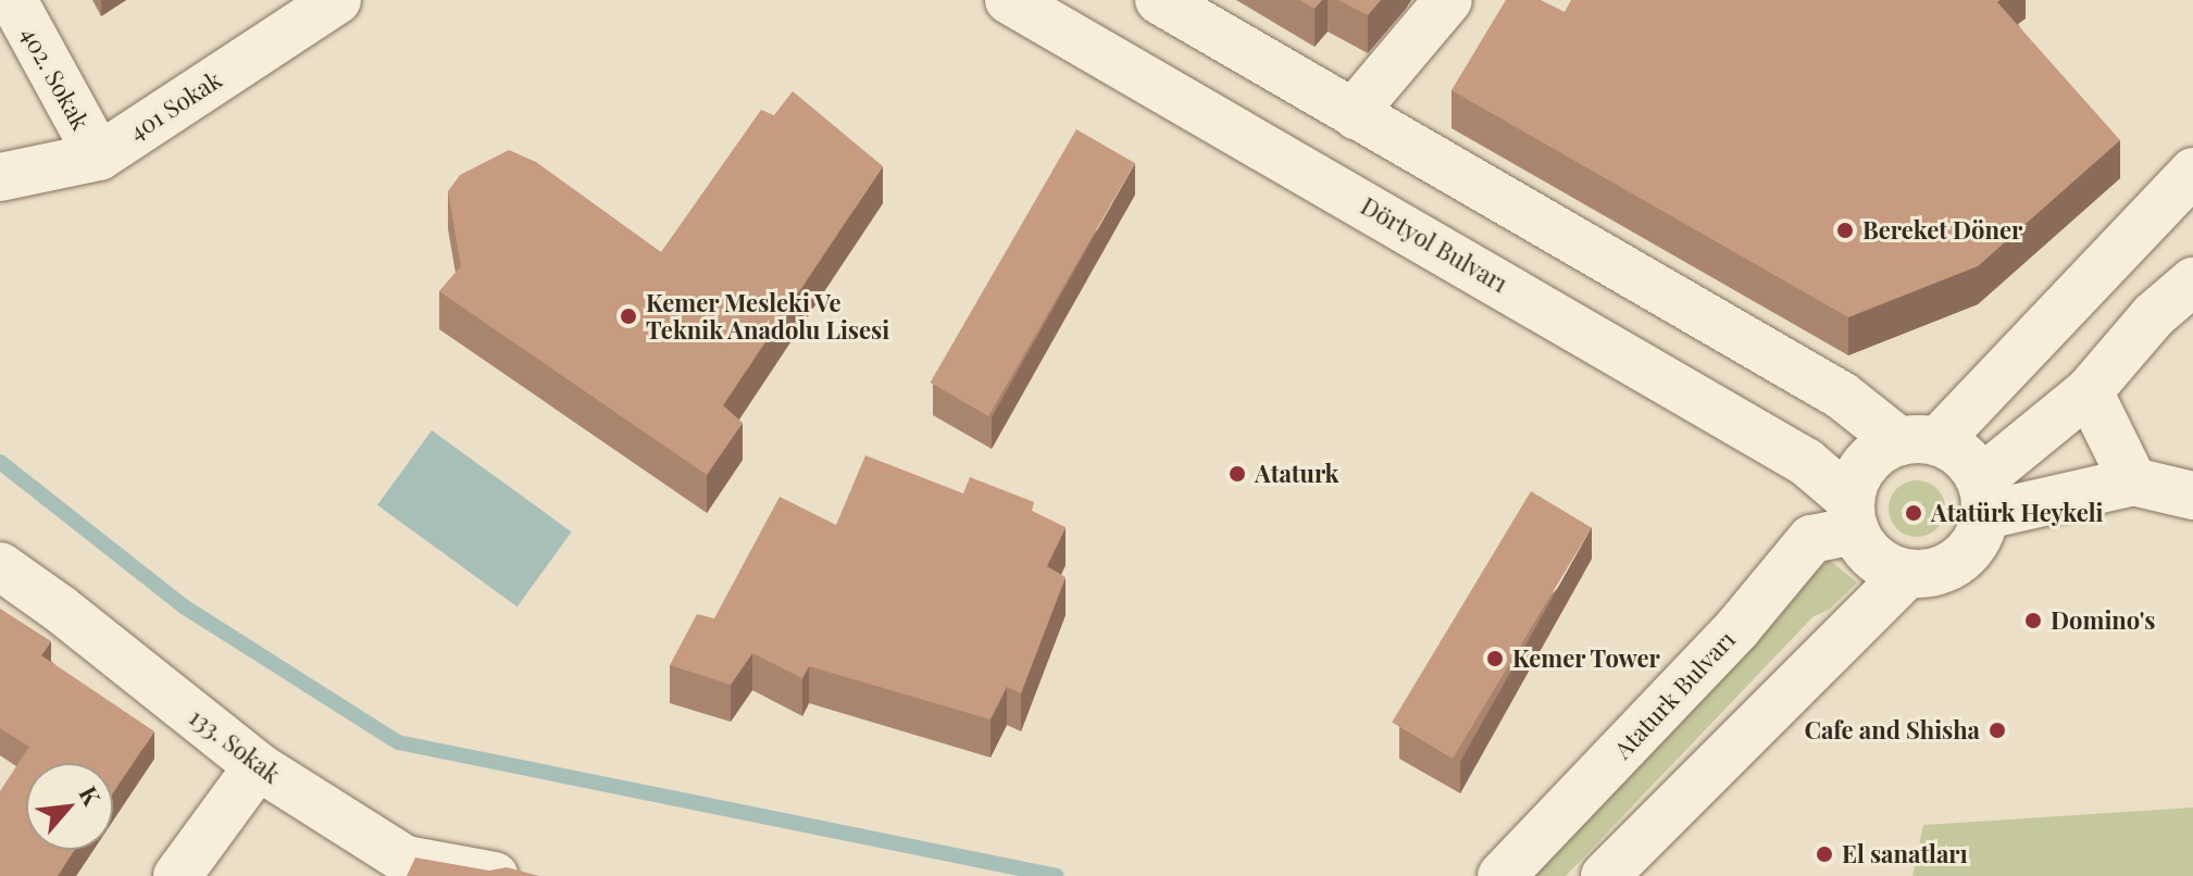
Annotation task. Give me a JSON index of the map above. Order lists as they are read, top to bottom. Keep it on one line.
{"streets":{"main road":["402. Sokak","401 Sokak","Dörtyol Bulvarı","Ataturk Bulvarı","133. Sokak"]},"crossings":[["402. Sokak","401 Sokak"],["Dörtyol Bulvarı","Ataturk Bulvarı"]],"places":["Bereket Döner","Kemer Mesleki Ve Teknik Anadolu Lisesi","Ataturk","Atatürk Heykeli","Domino's","Kemer Tower","Cafe and Shisha","El sanatları"],"north":"top right"}
